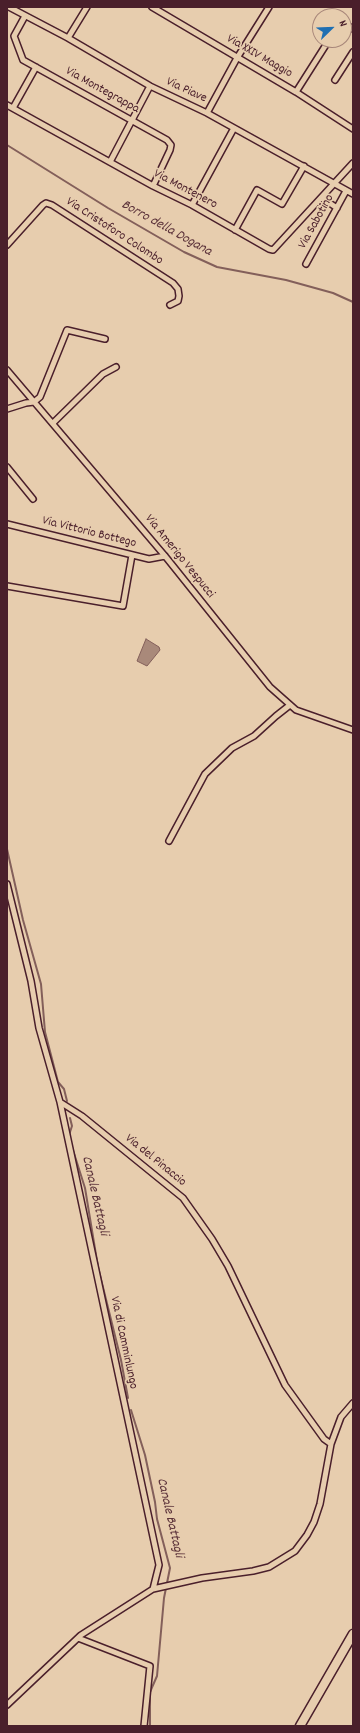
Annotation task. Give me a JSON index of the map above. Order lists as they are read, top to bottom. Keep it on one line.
{"streets":{"street":["Via XXIV Maggio","Via Montegrappa","Via Piave","Via Montenero","Via Sabotino","Via Cristoforo Colombo","Via Vittorio Bottego","Via Amerigo Vespucci","Via del Pinaccio","Via di Camminlungo"]},"crossings":[["Via Montegrappa","Via Piave"],["Via Montegrappa","Via Montenero"],["Via Piave","Via Montenero"],["Via Piave","Via Sabotino"],["Via Vittorio Bottego","Via Amerigo Vespucci"],["Via del Pinaccio","Via di Camminlungo"]],"water":["Borro della Dogana","Canale Battagli"],"north":"top right"}
